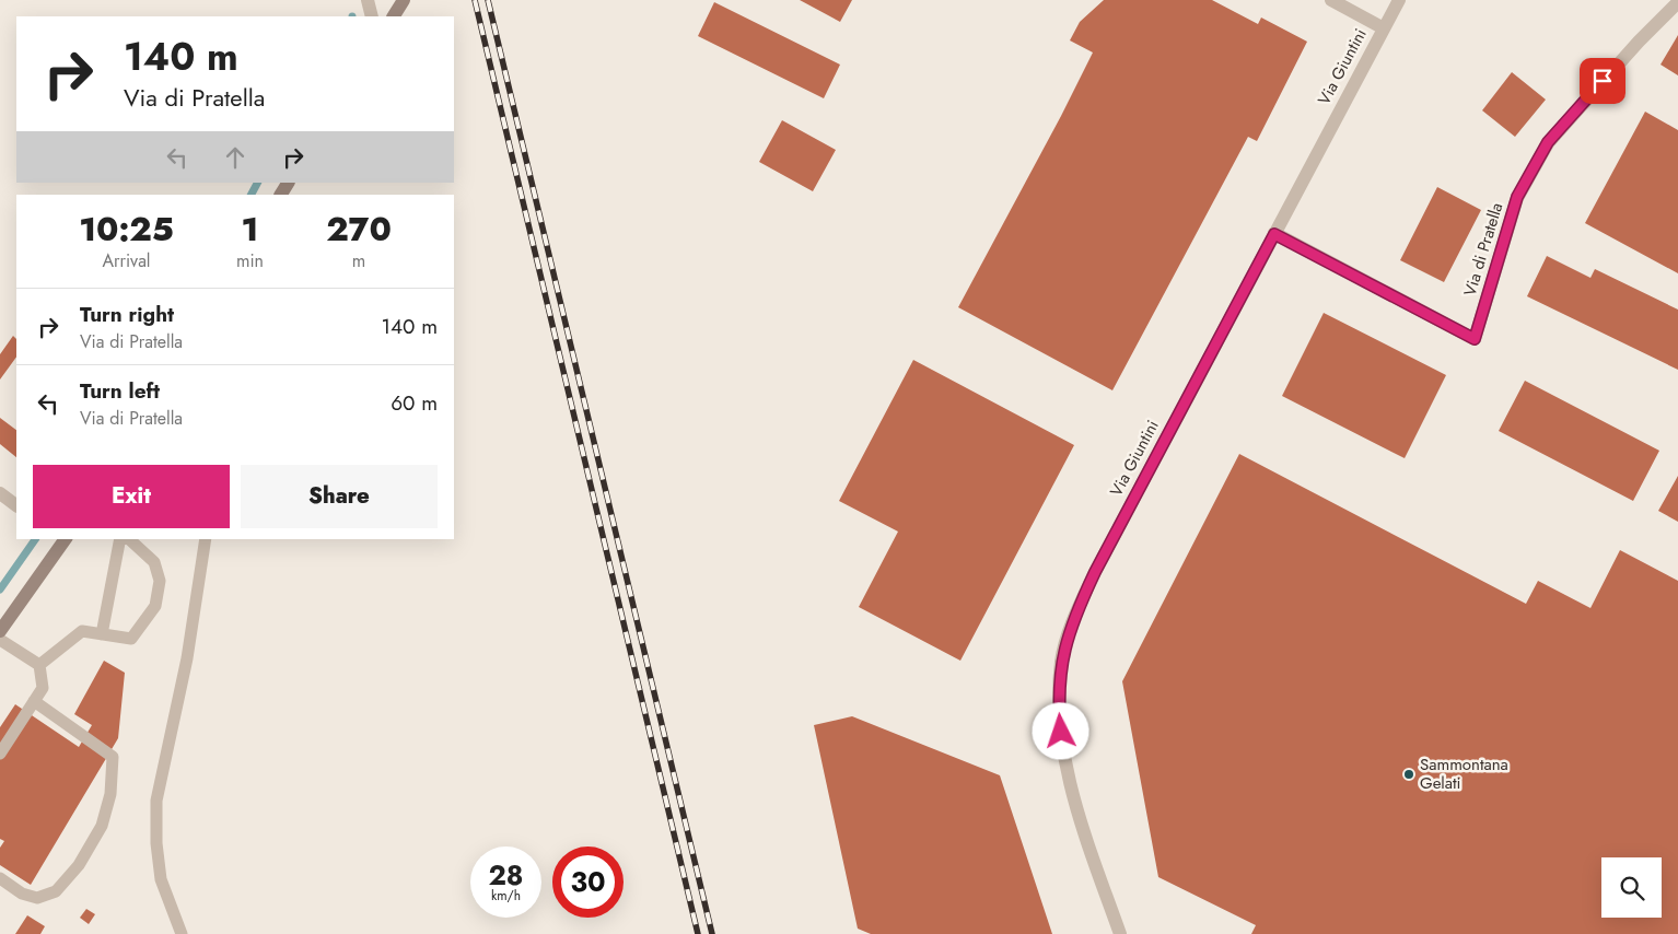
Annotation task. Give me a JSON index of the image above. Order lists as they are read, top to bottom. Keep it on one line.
{"streets":{"street":["Via Giuntini","Via di Pratella"]},"crossings":[["Via Giuntini","Via di Pratella"]],"places":["Sammontana Gelati"],"page":{"turn":["140 m","Via di Pratella"],"eta":["10:25","Arrival","1","min","270","m"],"list":[{"name":"Turn right","note":"Via di Pratella","value":"140 m"},{"name":"Turn left","note":"Via di Pratella","value":"60 m"}],"buttons":["Exit","Share"],"speed":"28 km/h","limit":"30"}}
